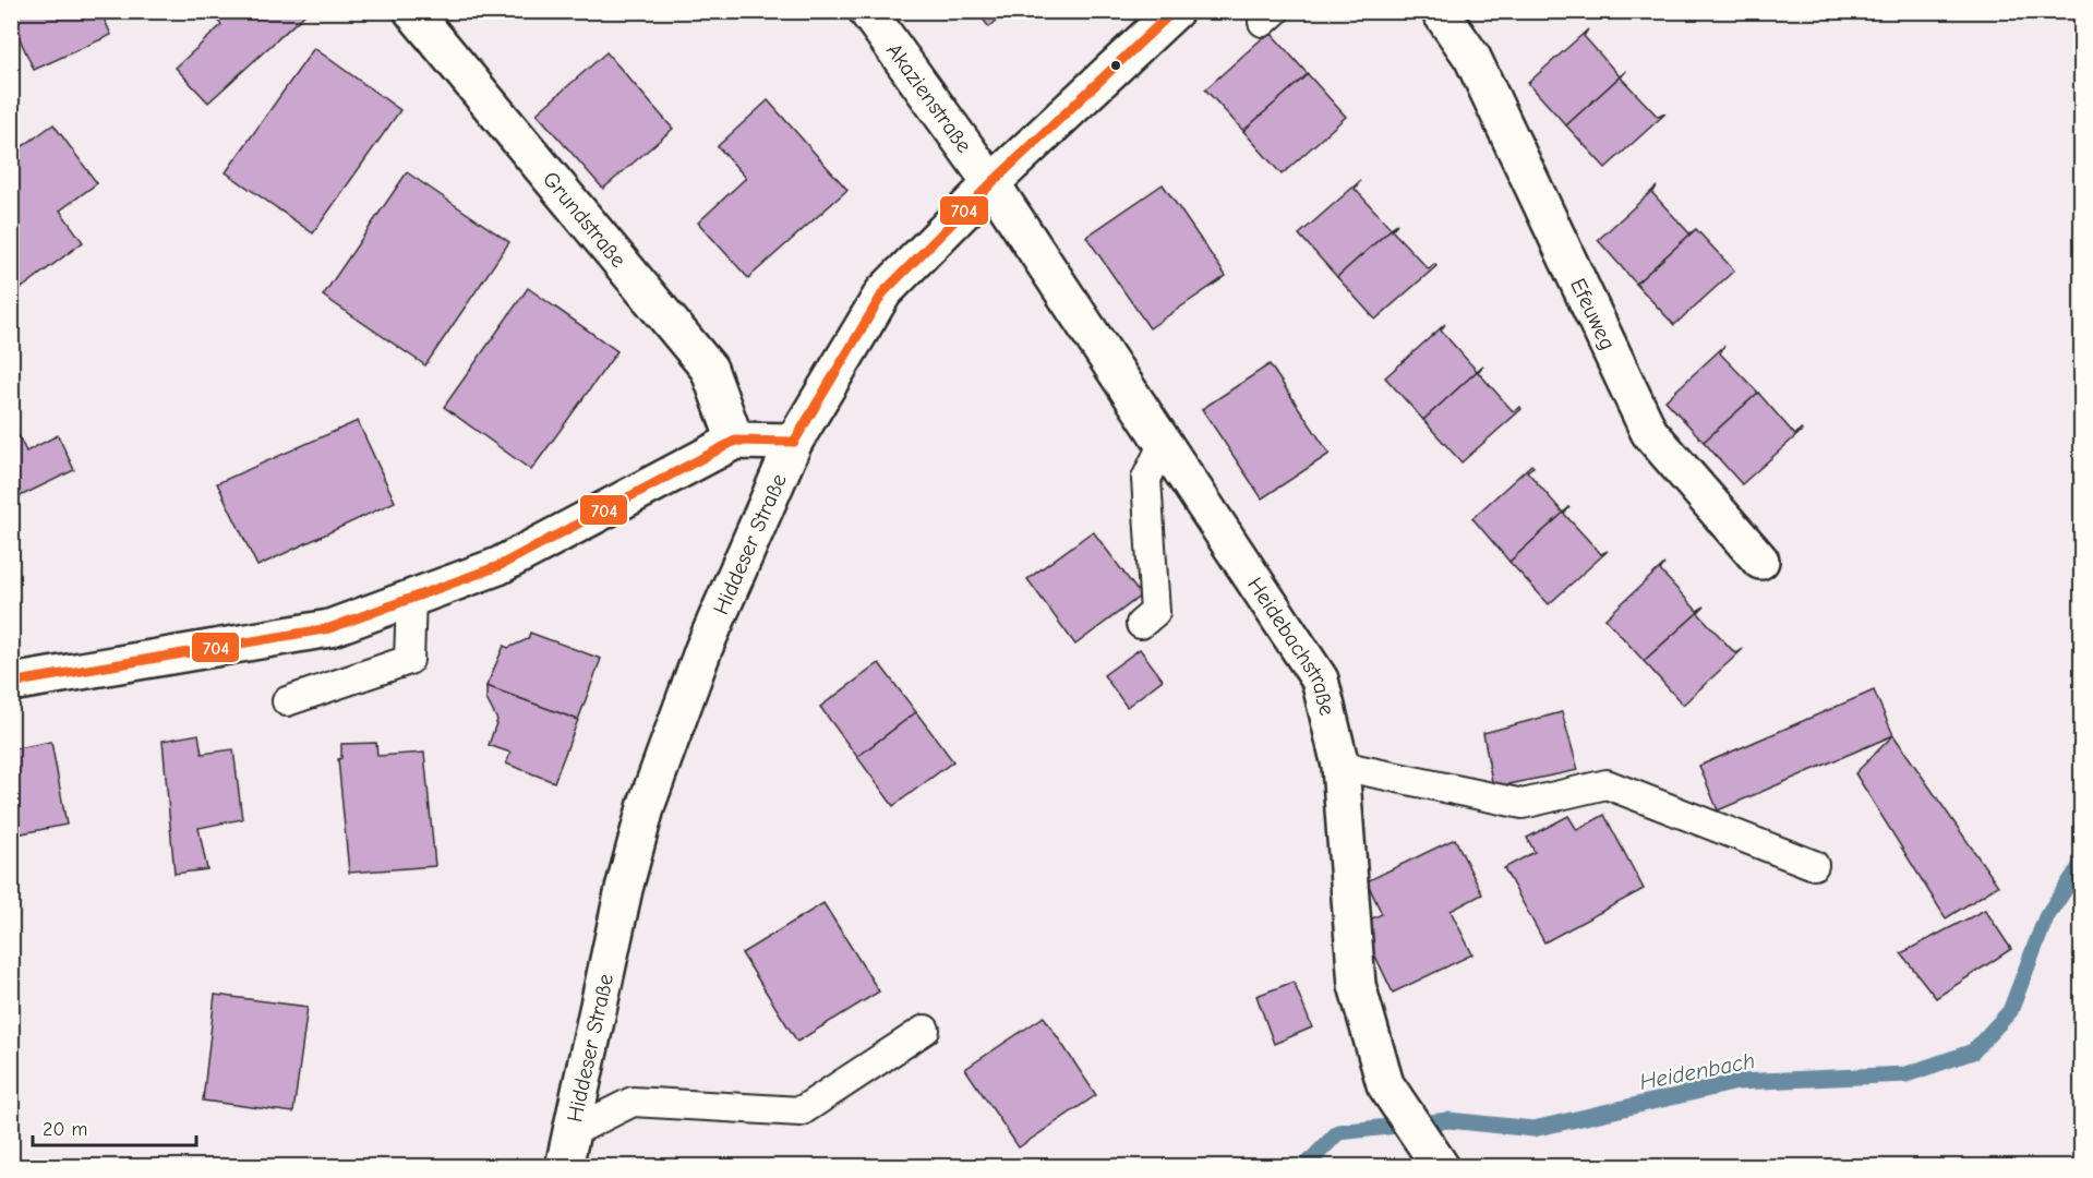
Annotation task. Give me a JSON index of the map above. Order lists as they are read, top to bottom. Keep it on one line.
{"streets":{"street":["Akazienstraße","Grundstraße","Efeuweg","Hiddeser Straße","Heidebachstraße"]},"crossings":[["Akazienstraße","Hiddeser Straße"],["Akazienstraße","Heidebachstraße"],["Hiddeser Straße","Heidebachstraße"]],"water":["Heidenbach"],"lines":["transit line 704"],"scale_bar":"20 m"}
